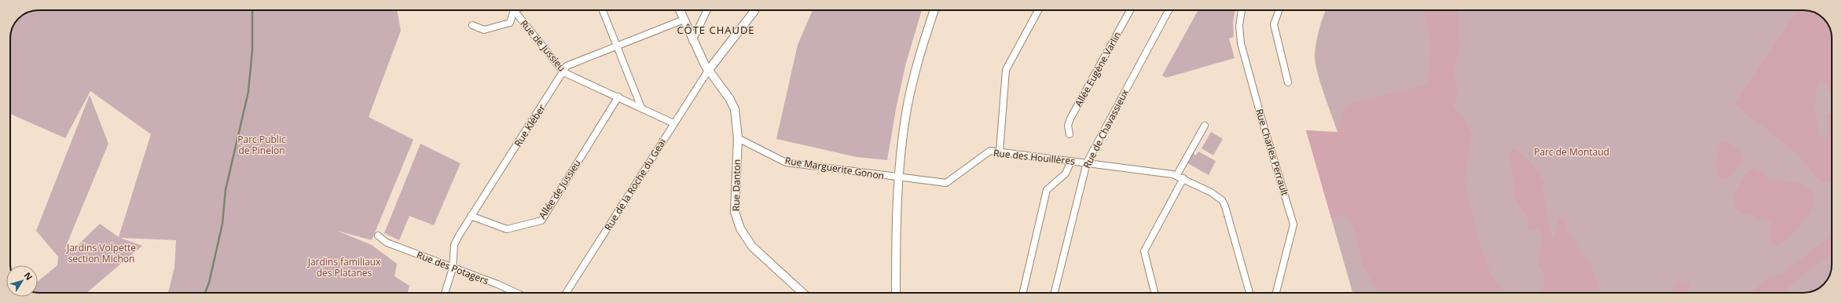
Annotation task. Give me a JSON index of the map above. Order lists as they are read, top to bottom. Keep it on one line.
{"streets":{"street":["Rue de Jussieu","Allée Eugène Varlin","Rue Kléber","Rue de Chavassieux","Rue Charles Perrault","Rue des Houillères","Rue Marguerite Gonon","Rue de la Roche du Geai","Rue Danton","Allée de Jussieu","Rue des Potagers"]},"crossings":[["Rue de Jussieu","Rue Kléber"],["Rue de Jussieu","Rue de la Roche du Geai"],["Rue de Jussieu","Allée de Jussieu"],["Rue Kléber","Rue Danton"],["Rue Kléber","Allée de Jussieu"],["Rue Kléber","Rue des Potagers"],["Rue de Chavassieux","Rue des Houillères"],["Rue des Houillères","Rue Marguerite Gonon"],["Rue Marguerite Gonon","Rue Danton"],["Rue de la Roche du Geai","Rue Danton"]],"districts":["CÔTE CHAUDE"],"parks":["Parc Public de Pinelon","Parc de Montaud","Jardins Volpette section Michon","Jardins familiaux des Platanes"],"north":"top right"}
